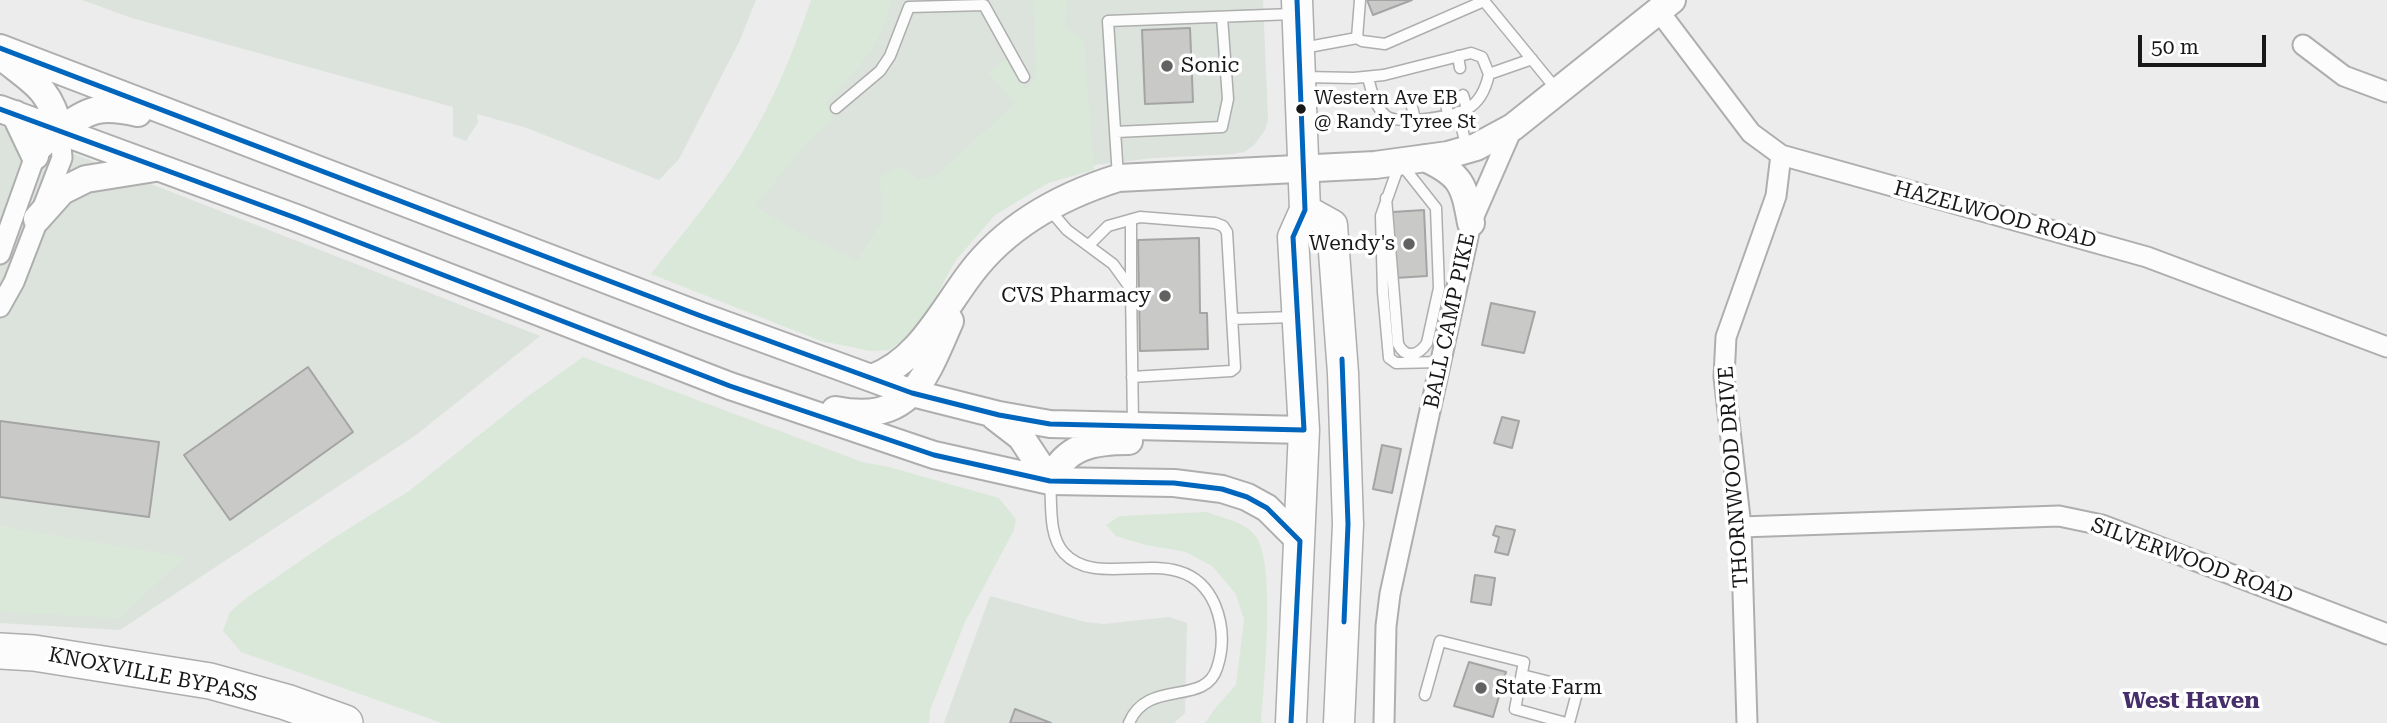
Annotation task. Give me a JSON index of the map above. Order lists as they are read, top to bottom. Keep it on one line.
{"streets":{"highway":["KNOXVILLE BYPASS"],"street":["HAZELWOOD ROAD","BALL CAMP PIKE","THORNWOOD DRIVE","SILVERWOOD ROAD"]},"crossings":[["HAZELWOOD ROAD","BALL CAMP PIKE"],["HAZELWOOD ROAD","THORNWOOD DRIVE"],["THORNWOOD DRIVE","SILVERWOOD ROAD"]],"districts":["West Haven"],"places":["Sonic","Western Ave EB @ Randy Tyree St","Wendy's","CVS Pharmacy","State Farm"],"scale_bar":"50 m"}
